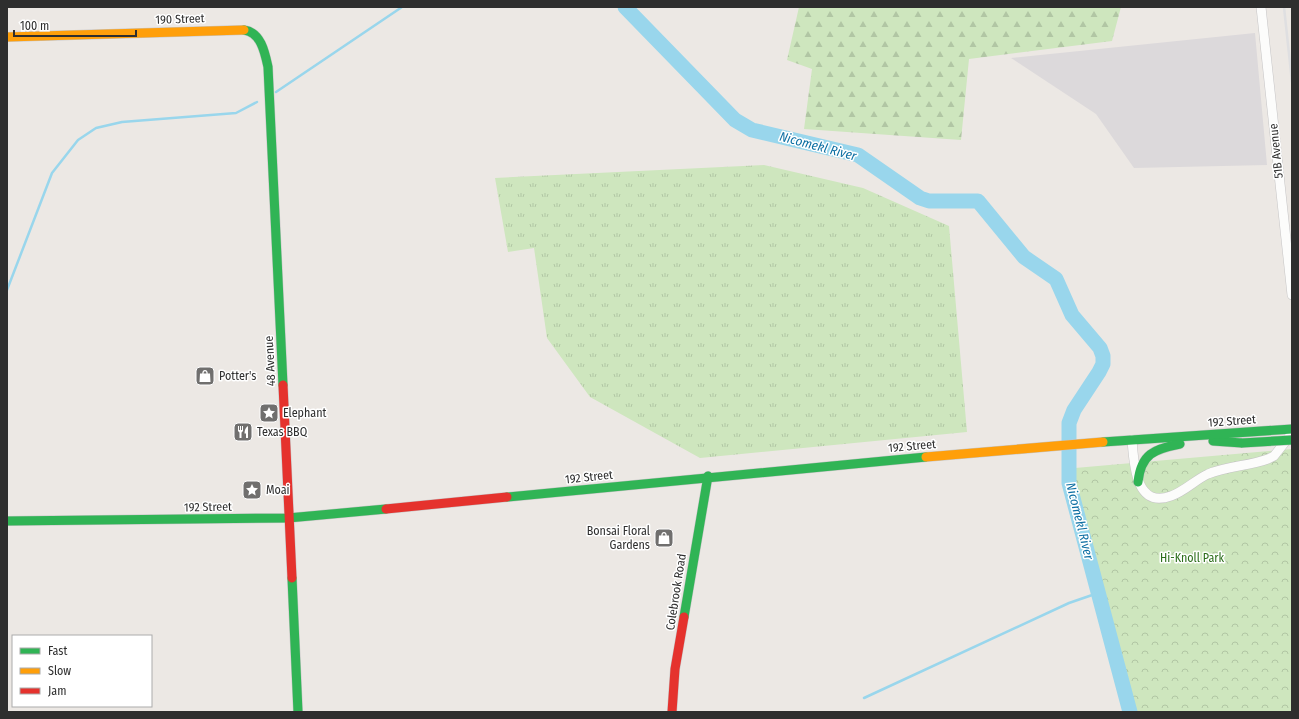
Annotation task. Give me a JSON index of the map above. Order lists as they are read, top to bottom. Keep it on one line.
{"streets":{"main road":["190 Street","48 Avenue","192 Street","Colebrook Road"],"street":["51B Avenue"]},"crossings":[["190 Street","48 Avenue"],["48 Avenue","192 Street"],["192 Street","Colebrook Road"]],"water":["Nicomekl River"],"parks":["Hi-Knoll Park"],"places":{"shop":["Potter's","Bonsai Floral Gardens"],"place":["Elephant","Moai"],"restaurant":["Texas BBQ"]},"legend":["Fast","Slow","Jam"],"scale_bar":"100 m"}
